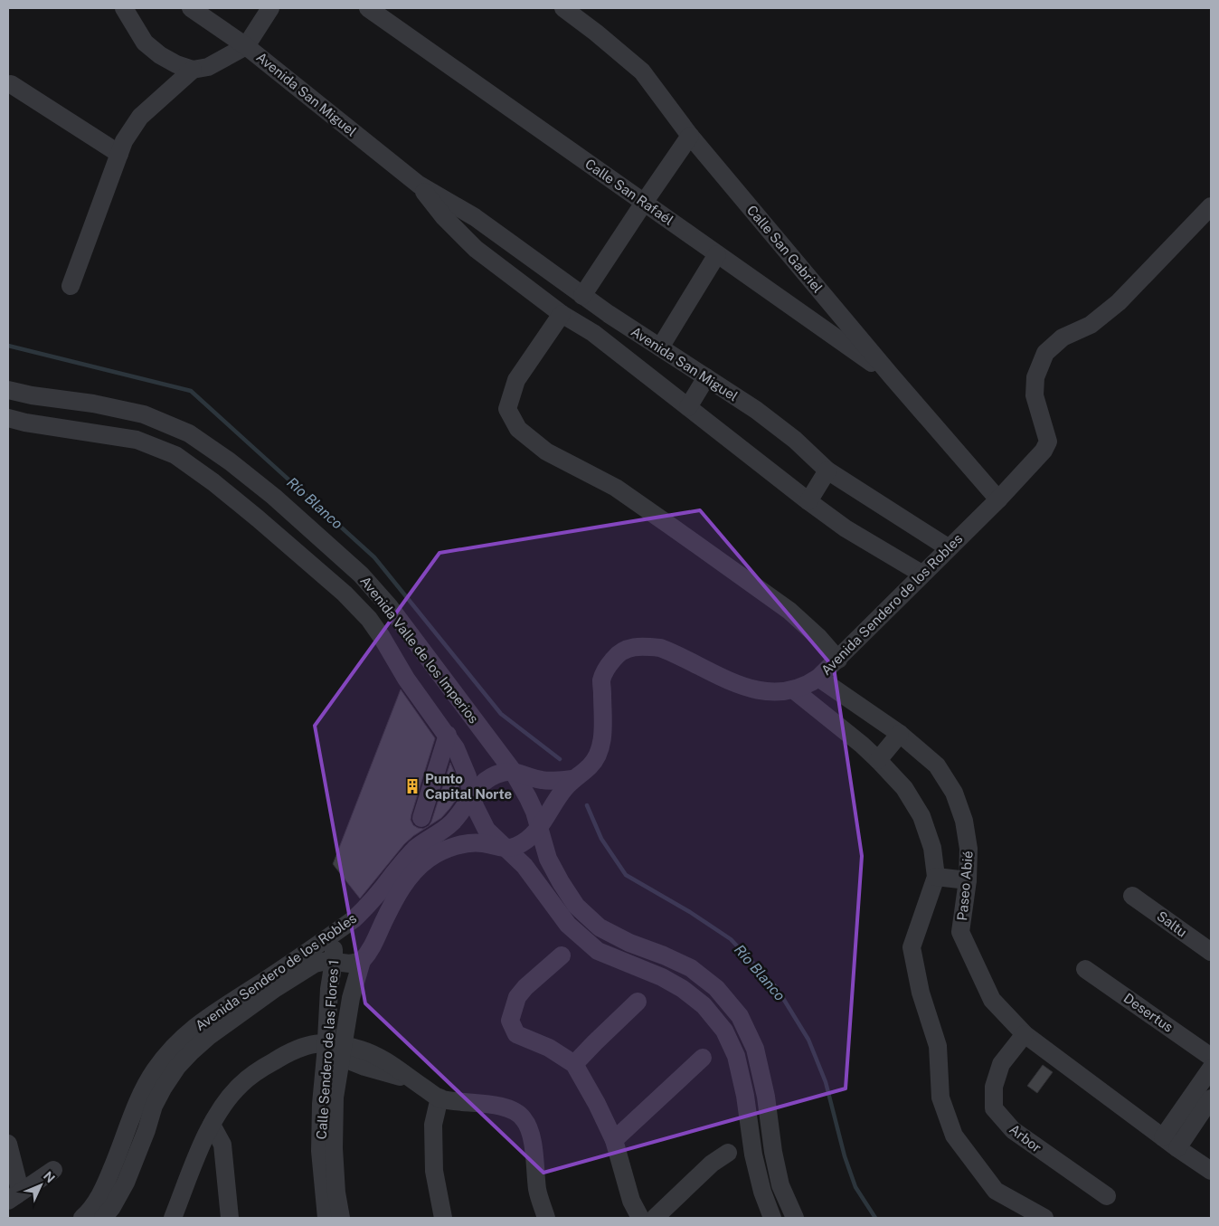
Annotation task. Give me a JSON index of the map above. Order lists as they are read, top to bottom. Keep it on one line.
{"streets":{"street":["Avenida San Miguel","Calle San Rafaél","Calle San Gabriel","Avenida Sendero de los Robles","Avenida Valle de los Imperios","Paseo Abié","Saltu","Desertus","Calle Sendero de las Flores 1","Arbor"]},"crossings":[["Avenida San Miguel","Avenida Sendero de los Robles"],["Calle San Rafaél","Calle San Gabriel"],["Calle San Gabriel","Avenida Sendero de los Robles"],["Avenida Sendero de los Robles","Avenida Valle de los Imperios"],["Avenida Sendero de los Robles","Paseo Abié"],["Avenida Sendero de los Robles","Calle Sendero de las Flores 1"],["Paseo Abié","Arbor"]],"water":["Río Blanco"],"places":{"building":["Punto Capital Norte"]},"north":"top right"}
